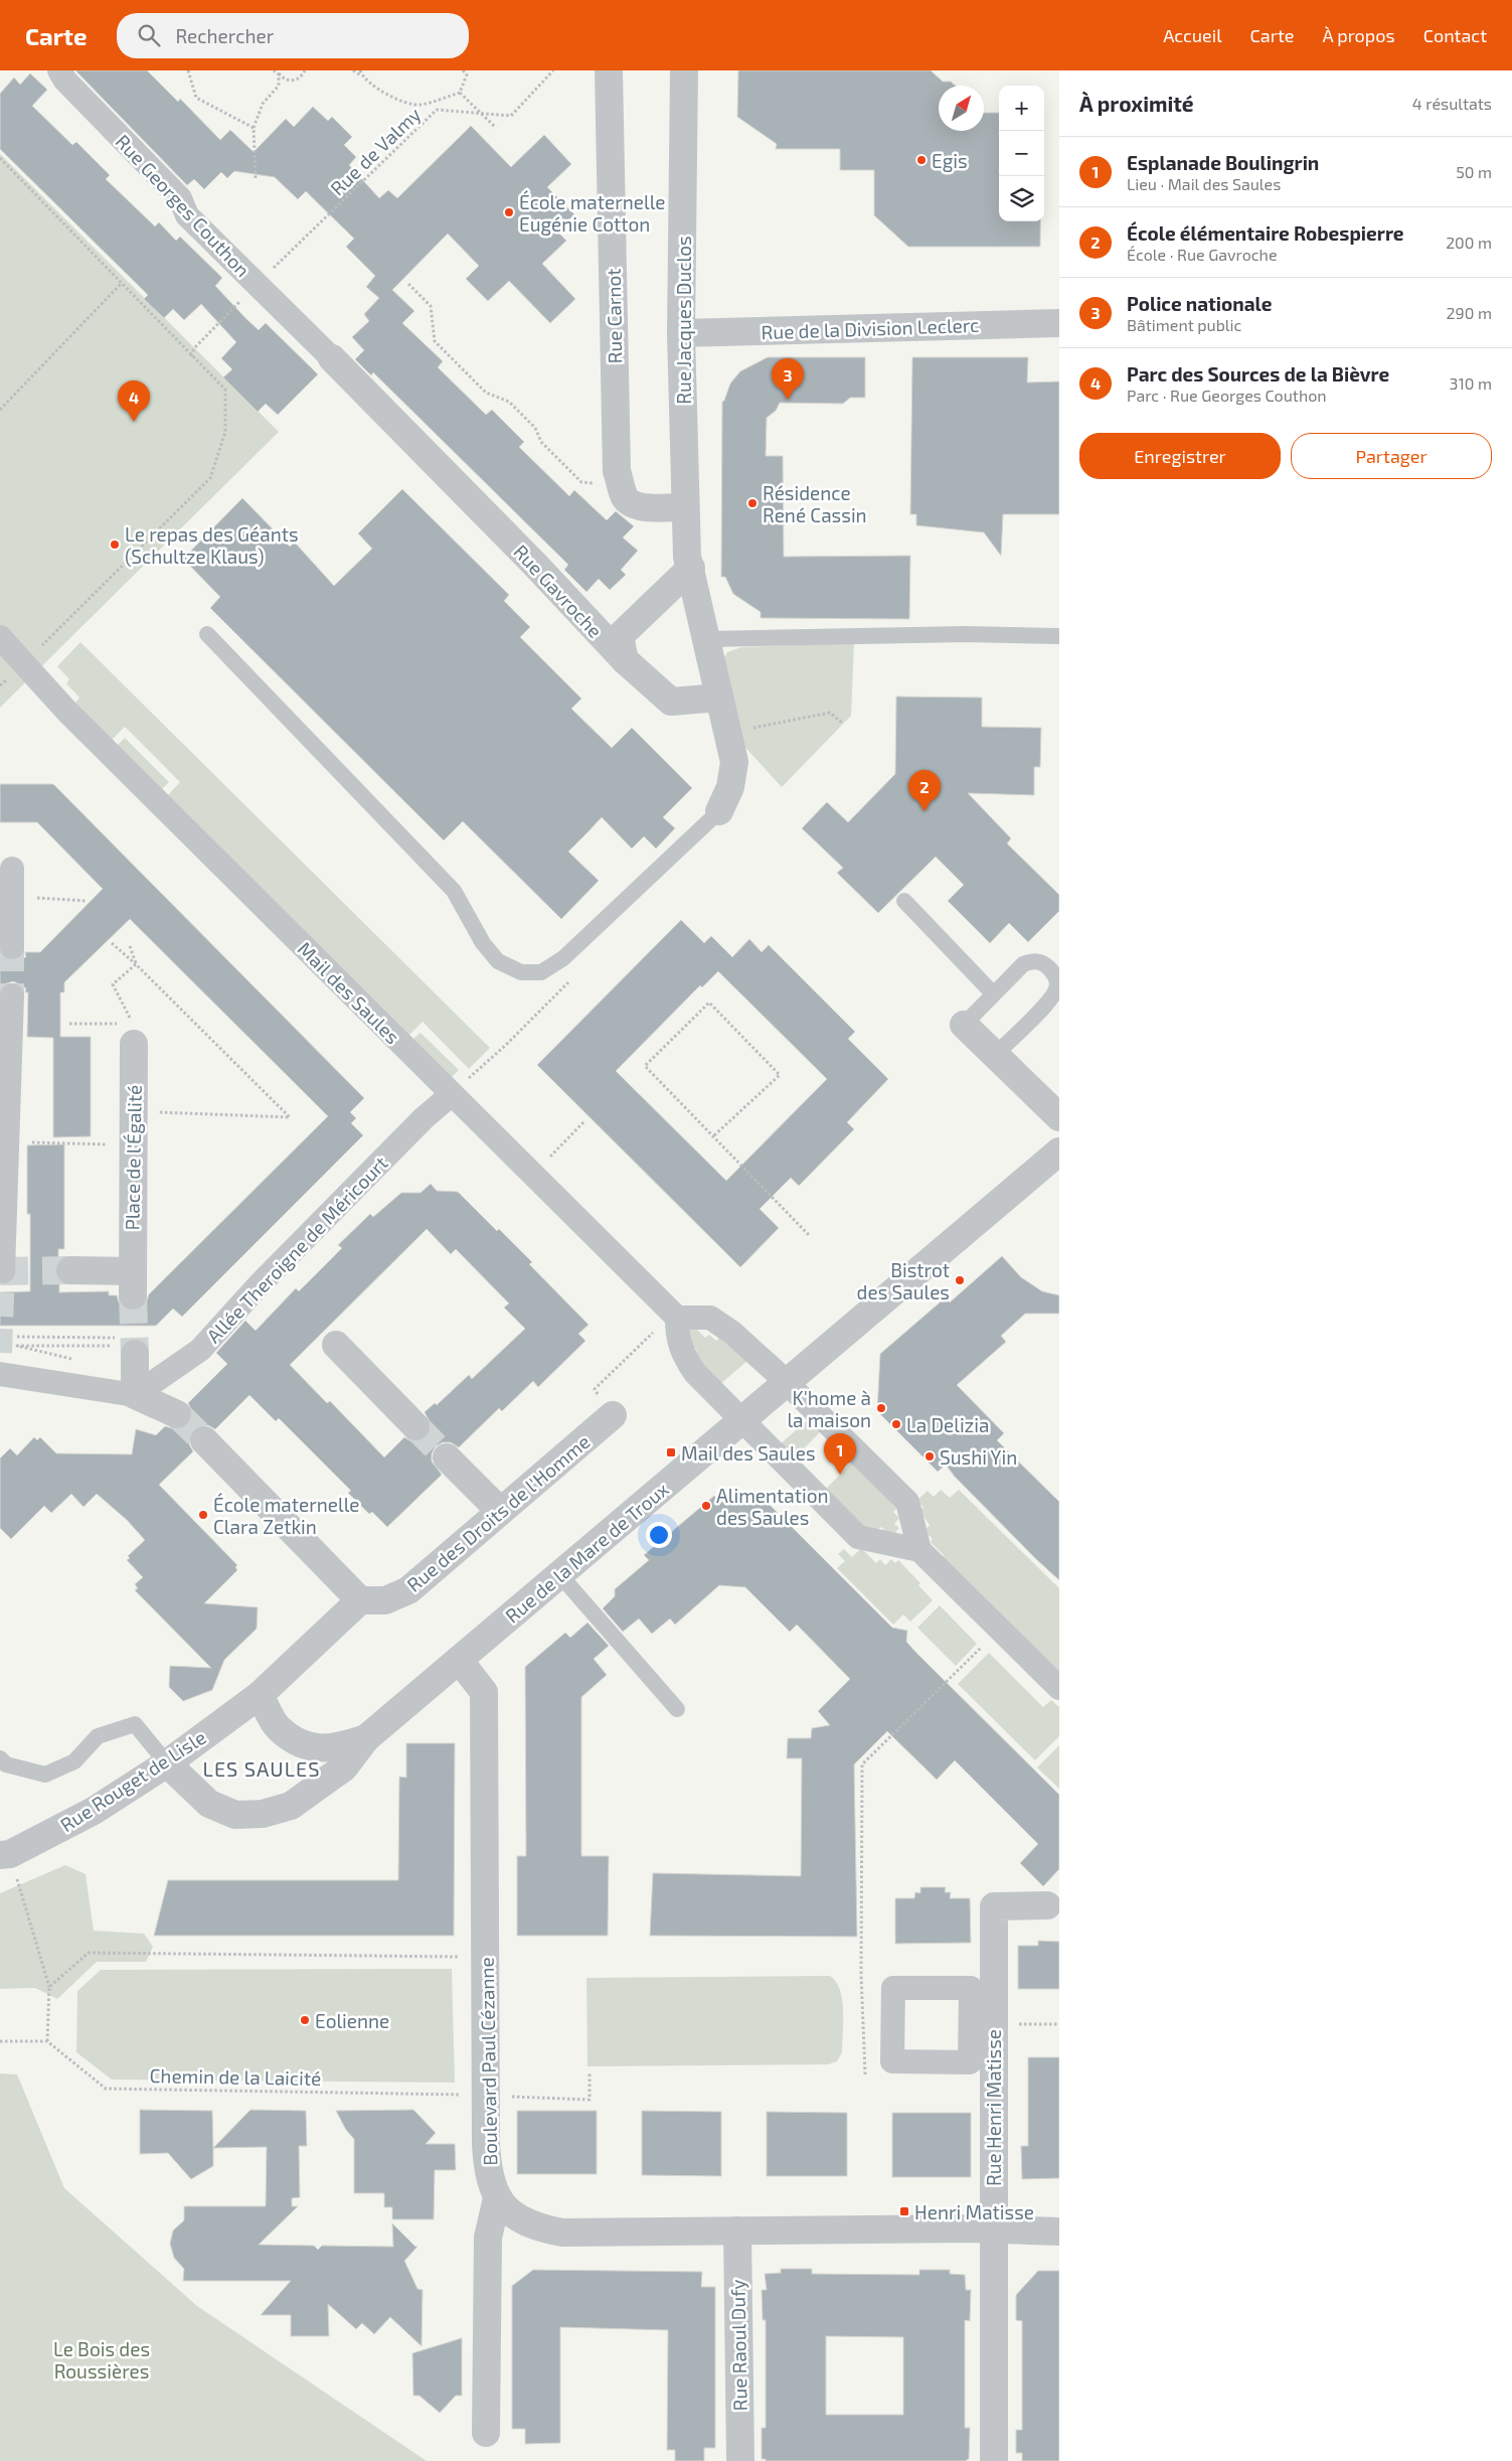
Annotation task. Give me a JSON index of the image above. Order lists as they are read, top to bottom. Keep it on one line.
{"streets":{"street":["Rue Georges Couthon","Rue Carnot","Rue Jacques Duclos","Rue de la Division Leclerc","Rue Gavroche","Mail des Saules","Place de l'Égalité","Allée Theroigne de Méricourt","Rue des Droits de l'Homme","Rue de la Mare de Troux","Rue Rouget de Lisle","Boulevard Paul Cézanne","Rue Henri Matisse","Rue Raoul Dufy"],"path":["Rue de Valmy","Chemin de la Laicité"]},"crossings":[["Rue de Valmy","Rue Georges Couthon"],["Rue Georges Couthon","Rue Gavroche"],["Rue Jacques Duclos","Rue de la Division Leclerc"],["Rue Jacques Duclos","Rue Gavroche"],["Mail des Saules","Allée Theroigne de Méricourt"],["Rue des Droits de l'Homme","Rue Rouget de Lisle"],["Rue de la Mare de Troux","Rue Rouget de Lisle"],["Rue de la Mare de Troux","Boulevard Paul Cézanne"],["Boulevard Paul Cézanne","Chemin de la Laicité"],["Boulevard Paul Cézanne","Rue Henri Matisse"],["Boulevard Paul Cézanne","Rue Raoul Dufy"]],"districts":["LES SAULES"],"parks":["Le Bois des Roussières"],"places":{"other":["Egis","École maternelle Eugénie Cotton","Résidence René Cassin","Le repas des Géants (Schultze Klaus)","Bistrot des Saules","K'home à la maison","La Delizia","Sushi Yin","Alimentation des Saules","École maternelle Clara Zetkin","Eolienne"],"transit":["Mail des Saules","Henri Matisse"]},"north":"top right","page":{"header":"Carte","search":"Rechercher","nav":["Accueil","Carte","À propos","Contact"],"heading":["À proximité","4 résultats"],"map_buttons":["+","−"],"list":[{"mark":"1","name":"Esplanade Boulingrin","note":"Lieu · Mail des Saules","value":"50 m"},{"mark":"2","name":"École élémentaire Robespierre","note":"École · Rue Gavroche","value":"200 m"},{"mark":"3","name":"Police nationale","note":"Bâtiment public","value":"290 m"},{"mark":"4","name":"Parc des Sources de la Bièvre","note":"Parc · Rue Georges Couthon","value":"310 m"}],"pins":["3","4","2","1"],"buttons":["Enregistrer","Partager"]}}
